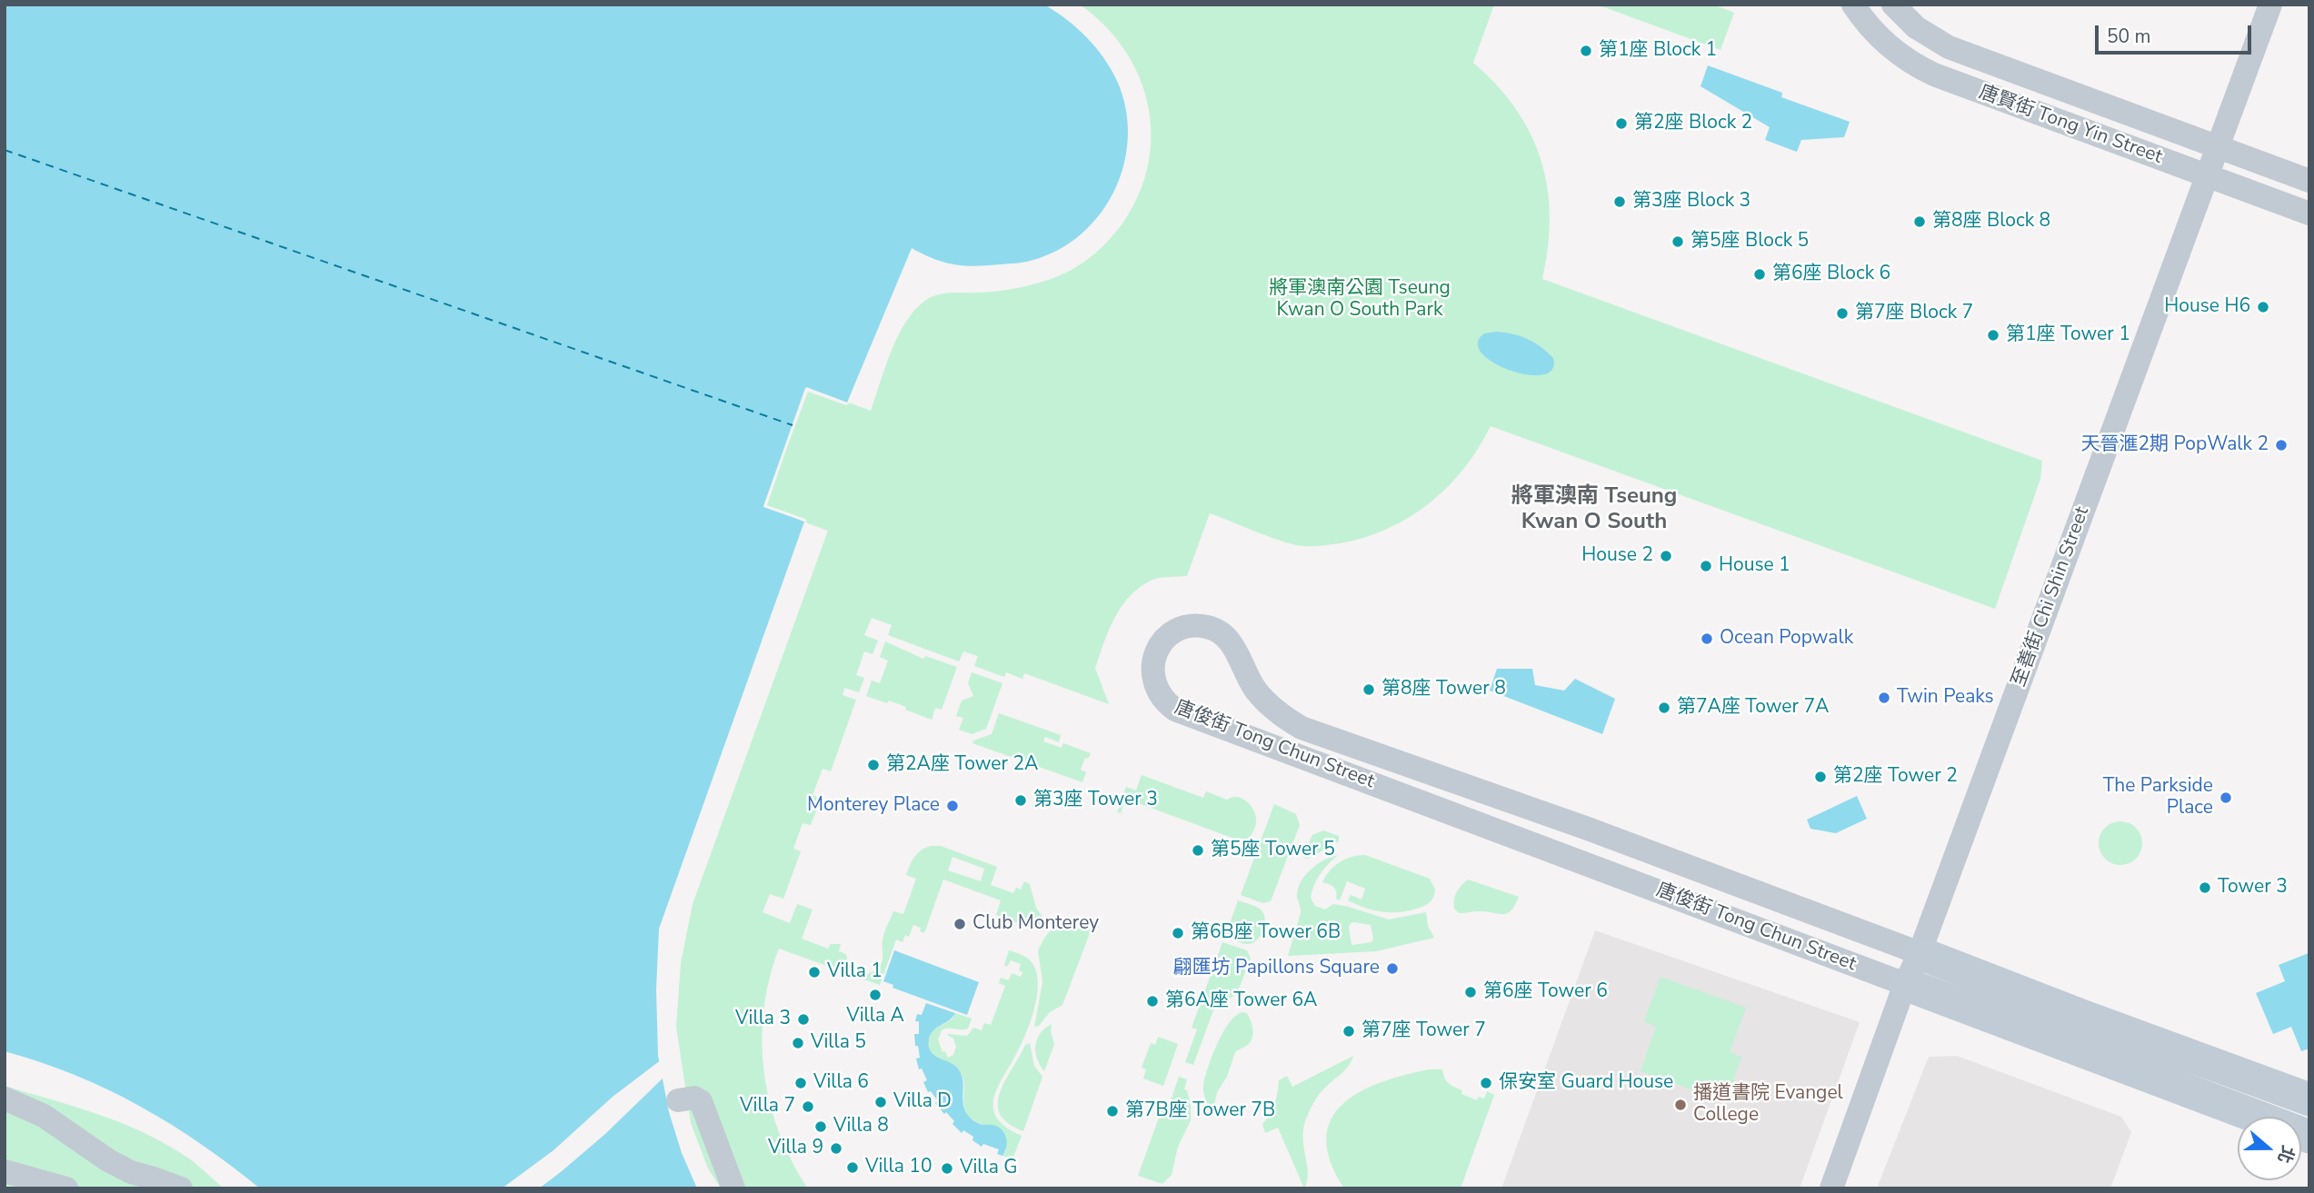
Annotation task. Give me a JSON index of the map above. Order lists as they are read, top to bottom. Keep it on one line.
{"streets":{"street":["唐賢街 Tong Yin Street","至善街 Chi Shin Street","唐俊街 Tong Chun Street"]},"crossings":[["唐賢街 Tong Yin Street","至善街 Chi Shin Street"],["至善街 Chi Shin Street","唐俊街 Tong Chun Street"]],"districts":["將軍澳南 Tseung Kwan O South"],"parks":["將軍澳南公園 Tseung Kwan O South Park"],"places":["第1座 Block 1","第2座 Block 2","第3座 Block 3","第8座 Block 8","第5座 Block 5","第6座 Block 6","House H6","第7座 Block 7","第1座 Tower 1","天晉滙2期 PopWalk 2","House 2","House 1","Ocean Popwalk","第8座 Tower 8","Twin Peaks","第7A座 Tower 7A","第2A座 Tower 2A","第2座 Tower 2","The Parkside Place","第3座 Tower 3","Monterey Place","第5座 Tower 5","Tower 3","Club Monterey","第6B座 Tower 6B","翩匯坊 Papillons Square","Villa 1","第6座 Tower 6","Villa A","第6A座 Tower 6A","Villa 3","第7座 Tower 7","Villa 5","Villa 6","保安室 Guard House","Villa D","播道書院 Evangel College","Villa 7","第7B座 Tower 7B","Villa 8","Villa 9","Villa 10","Villa G"],"scale_bar":"50 m","north":"right"}
